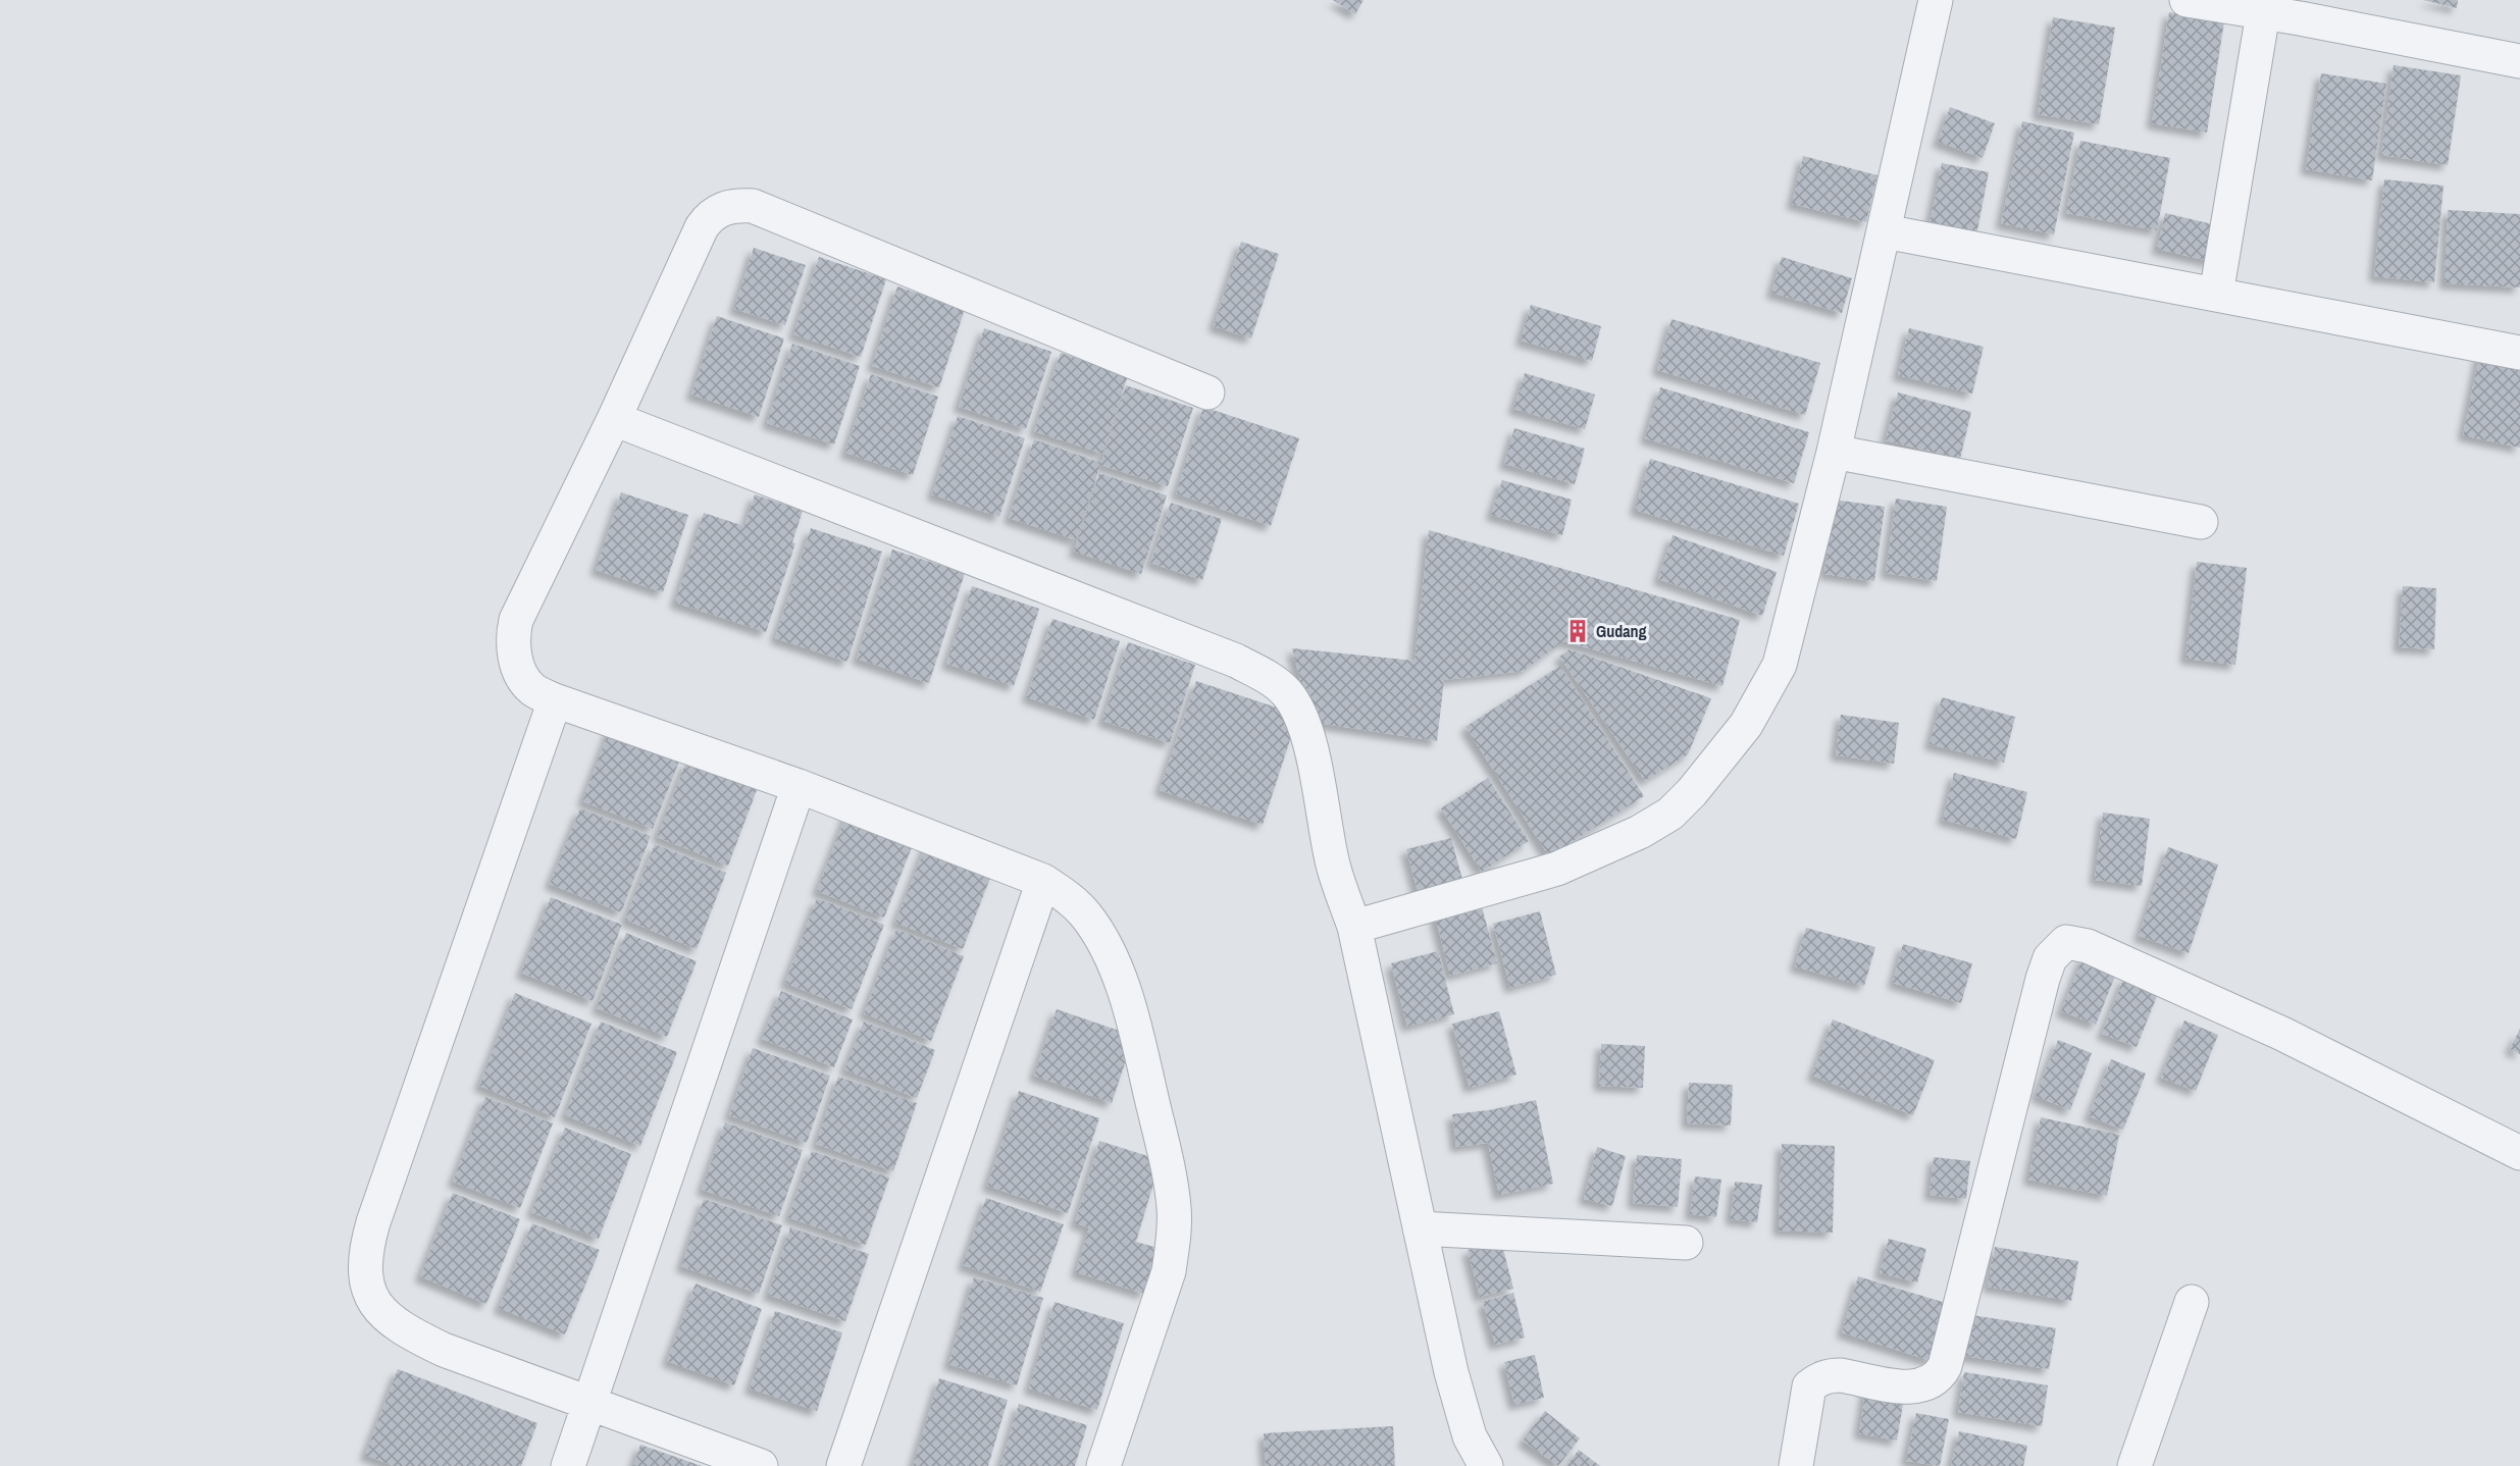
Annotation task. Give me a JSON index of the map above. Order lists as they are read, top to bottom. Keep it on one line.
{"places":{"building":["Gudang"]}}
